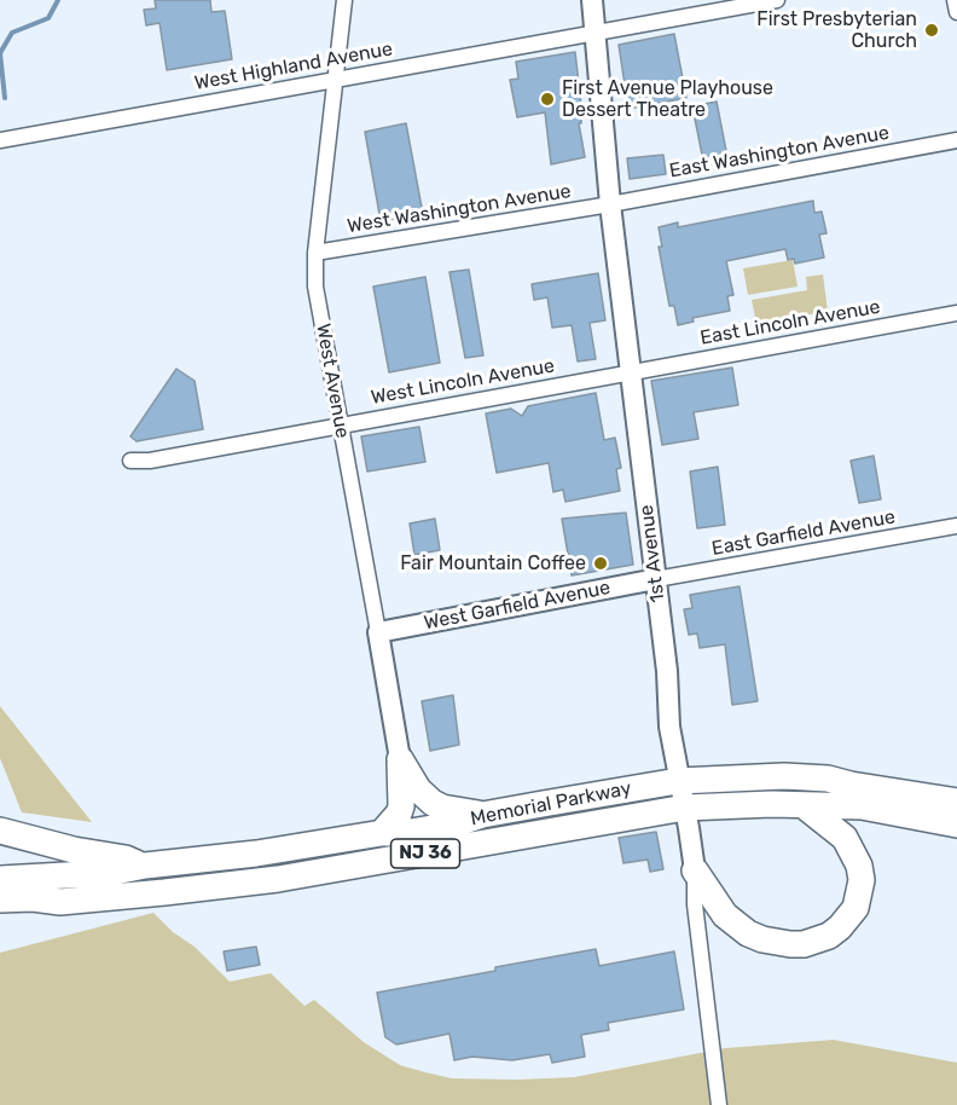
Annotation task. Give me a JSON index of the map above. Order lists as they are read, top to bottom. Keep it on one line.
{"streets":{"highway":["Memorial Parkway","NJ 36"],"street":["West Highland Avenue","East Washington Avenue","West Washington Avenue","East Lincoln Avenue","West Avenue","West Lincoln Avenue","East Garfield Avenue","1st Avenue","West Garfield Avenue"]},"crossings":[["West Highland Avenue","West Avenue"],["West Highland Avenue","1st Avenue"],["East Washington Avenue","West Washington Avenue"],["East Washington Avenue","1st Avenue"],["West Washington Avenue","West Avenue"],["West Washington Avenue","1st Avenue"],["East Lincoln Avenue","West Lincoln Avenue"],["East Lincoln Avenue","1st Avenue"],["West Avenue","West Lincoln Avenue"],["West Avenue","West Garfield Avenue"],["West Lincoln Avenue","1st Avenue"],["East Garfield Avenue","1st Avenue"],["East Garfield Avenue","West Garfield Avenue"],["1st Avenue","West Garfield Avenue"],["1st Avenue","Memorial Parkway"],["Memorial Parkway","NJ 36"]],"places":["First Presbyterian Church","First Avenue Playhouse Dessert Theatre","Fair Mountain Coffee"]}
